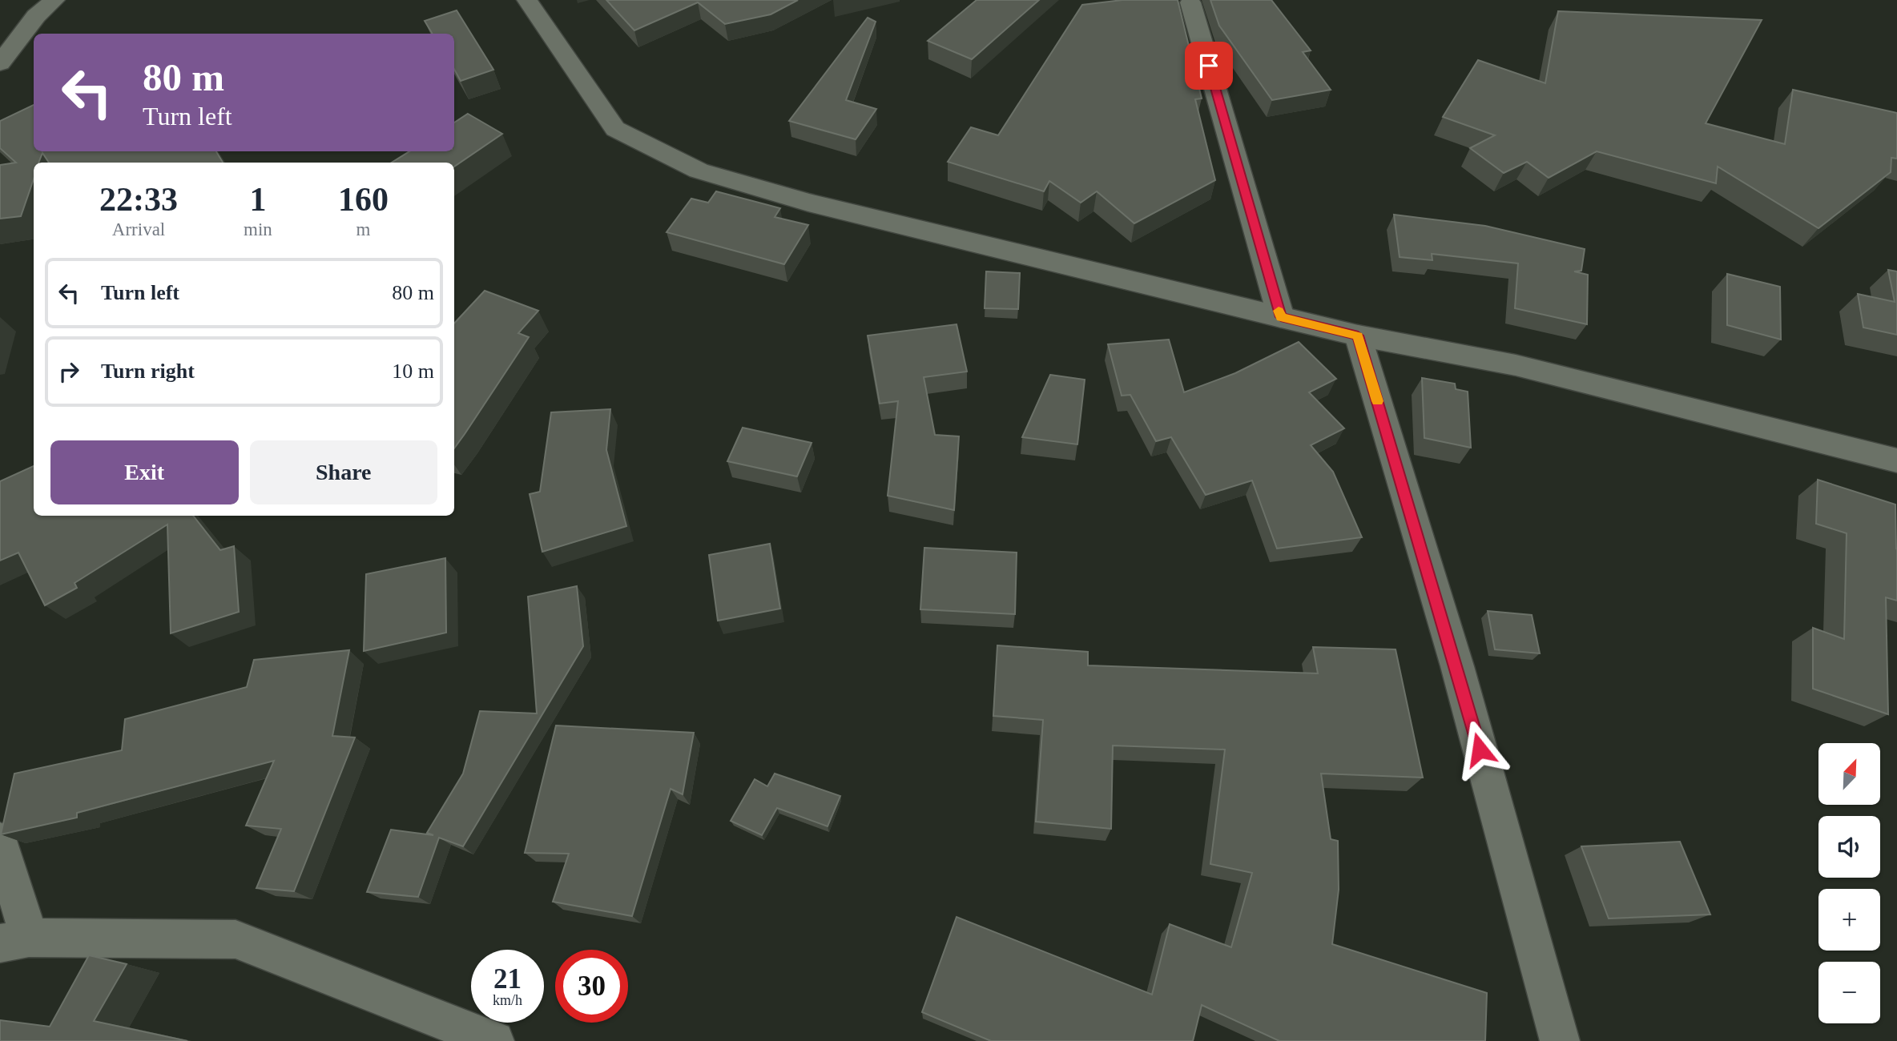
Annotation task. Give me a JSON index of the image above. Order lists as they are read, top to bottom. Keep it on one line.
{"north":"top right","page":{"turn":["80 m","Turn left"],"eta":["22:33","Arrival","1","min","160","m"],"list":[{"name":"Turn left","value":"80 m"},{"name":"Turn right","value":"10 m"}],"buttons":["Exit","Share"],"map_buttons":["+","−"],"speed":"21 km/h","limit":"30"}}
